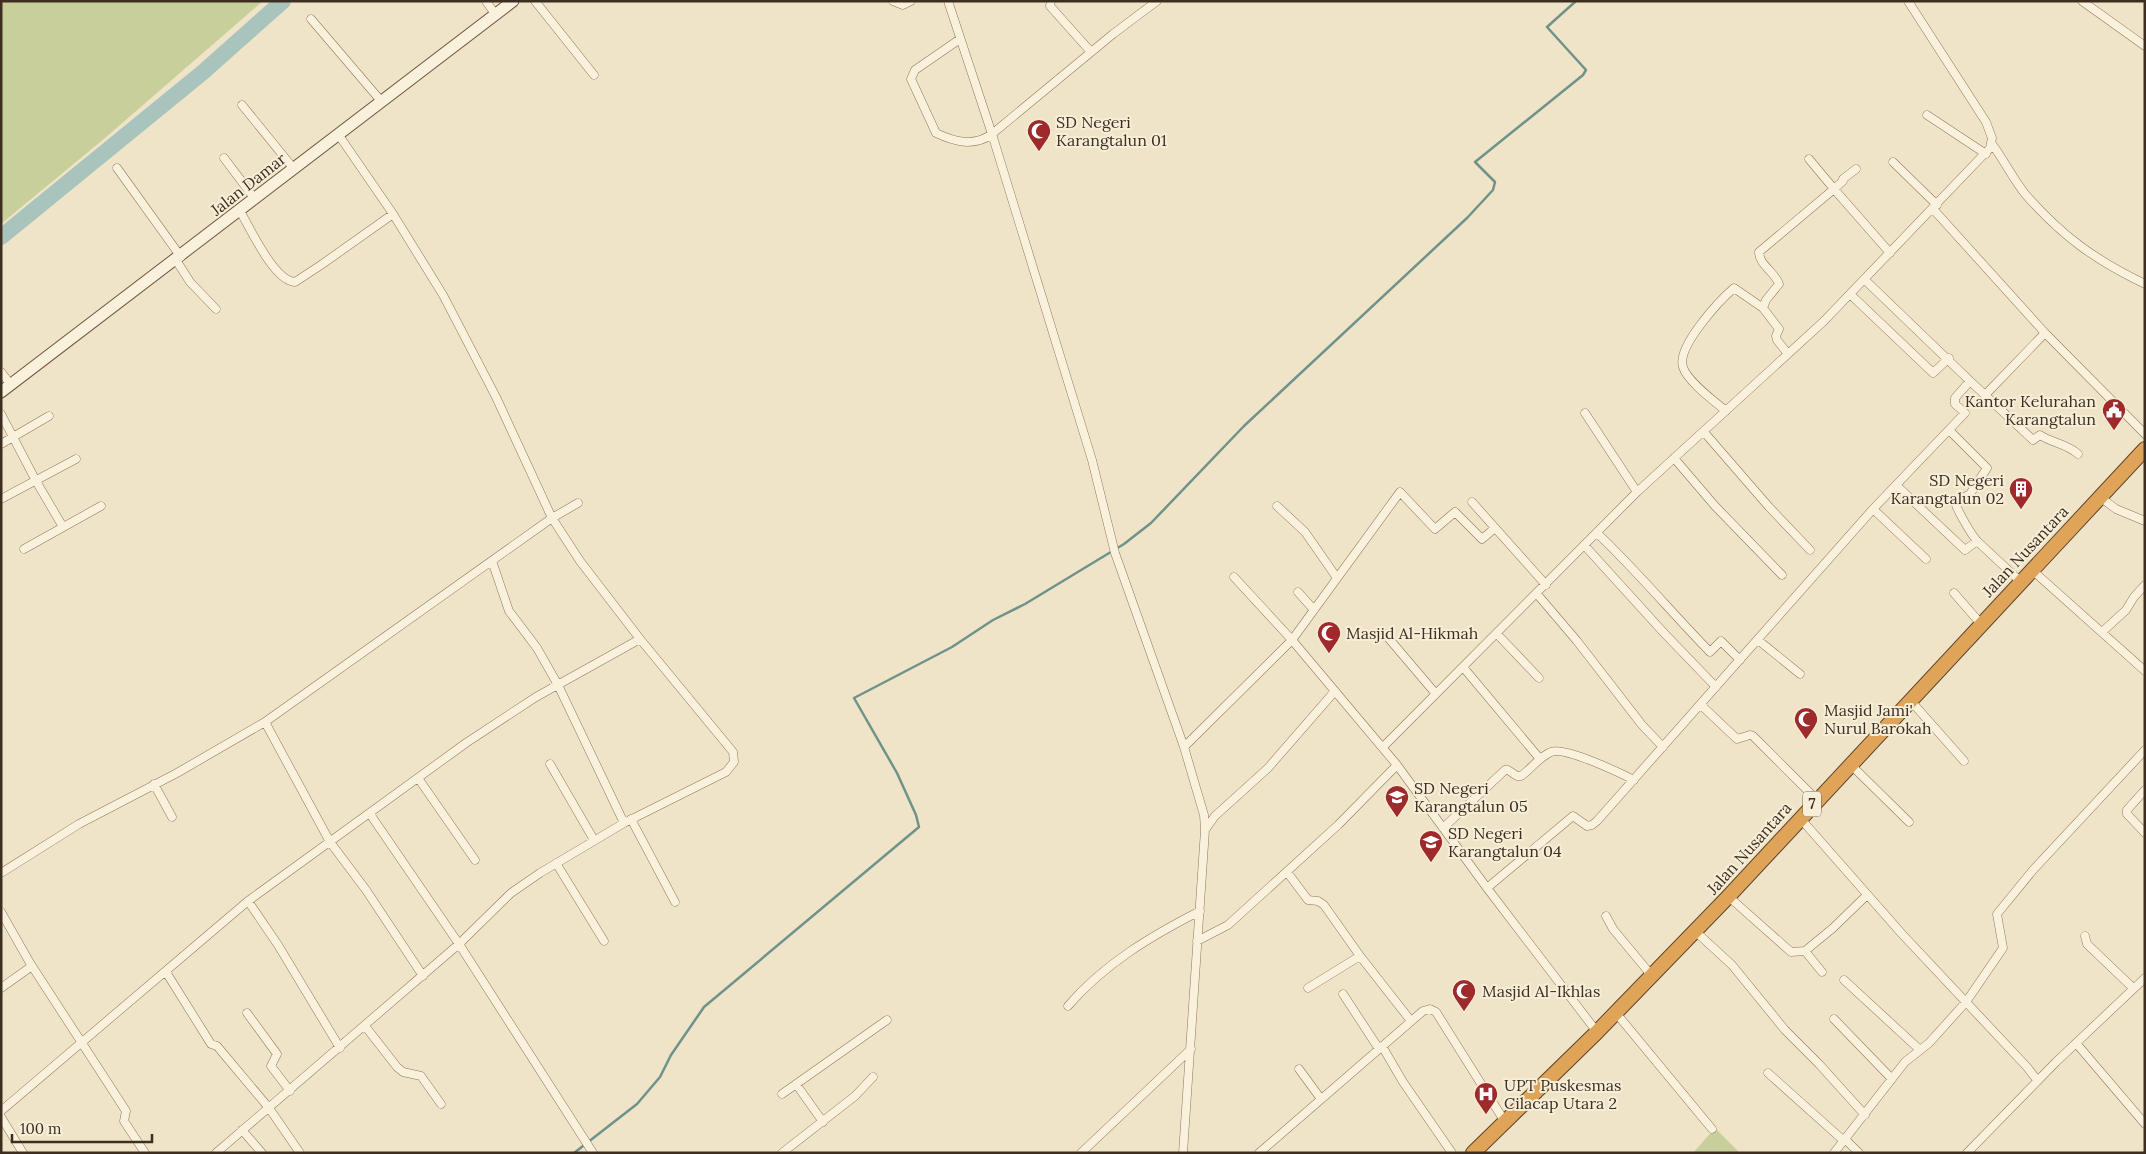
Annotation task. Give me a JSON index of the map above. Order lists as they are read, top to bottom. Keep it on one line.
{"streets":{"highway":["Jalan Nusantara","7"],"street":["Jalan Damar"]},"places":{"mosque":["SD Negeri Karangtalun 01","Masjid Al-Hikmah","Masjid Jami' Nurul Barokah","Masjid Al-Ikhlas"],"public building":["Kantor Kelurahan Karangtalun"],"building":["SD Negeri Karangtalun 02"],"school or university":["SD Negeri Karangtalun 05","SD Negeri Karangtalun 04"],"hospital":["UPT Puskesmas Cilacap Utara 2"]},"scale_bar":"100 m"}
